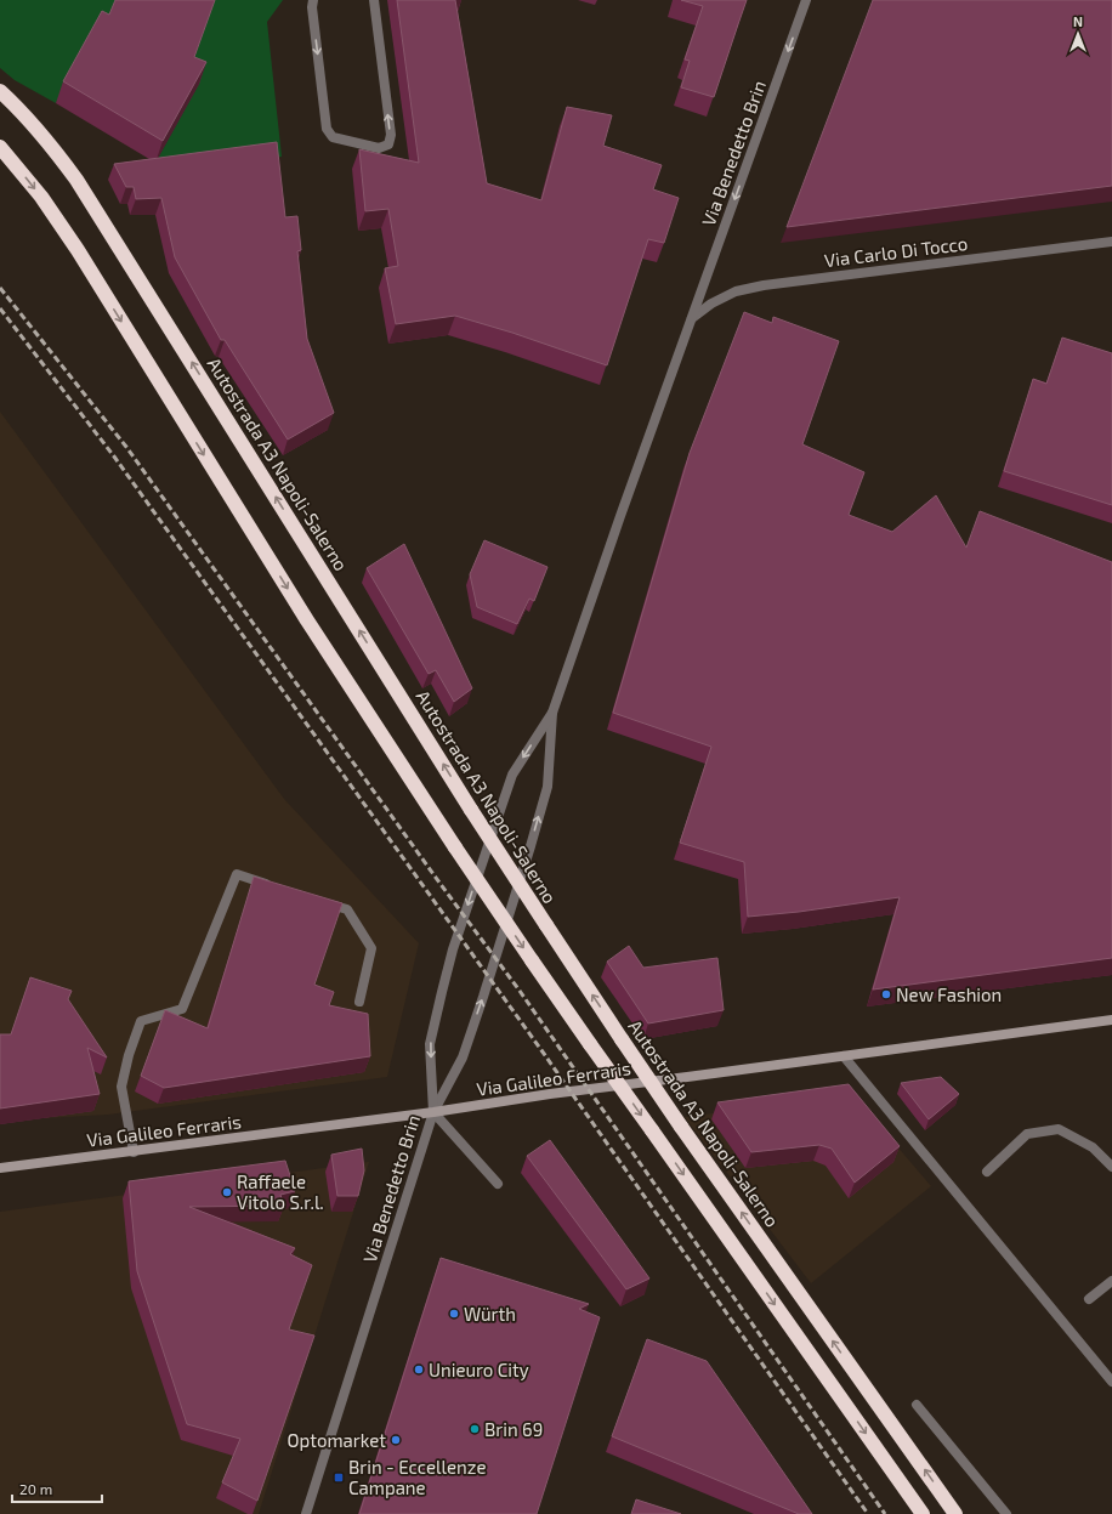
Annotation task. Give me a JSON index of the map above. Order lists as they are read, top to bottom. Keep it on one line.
{"streets":{"highway":["Autostrada A3 Napoli-Salerno"],"main road":["Via Galileo Ferraris"],"street":["Via Benedetto Brin","Via Carlo Di Tocco"]},"crossings":[["Via Benedetto Brin","Via Carlo Di Tocco"],["Via Benedetto Brin","Via Galileo Ferraris"]],"places":{"other":["New Fashion","Raffaele Vitolo S.r.l.","Würth","Unieuro City","Brin 69","Optomarket"],"transit":["Brin - Eccellenze Campane"]},"scale_bar":"20 m","north":"top"}
